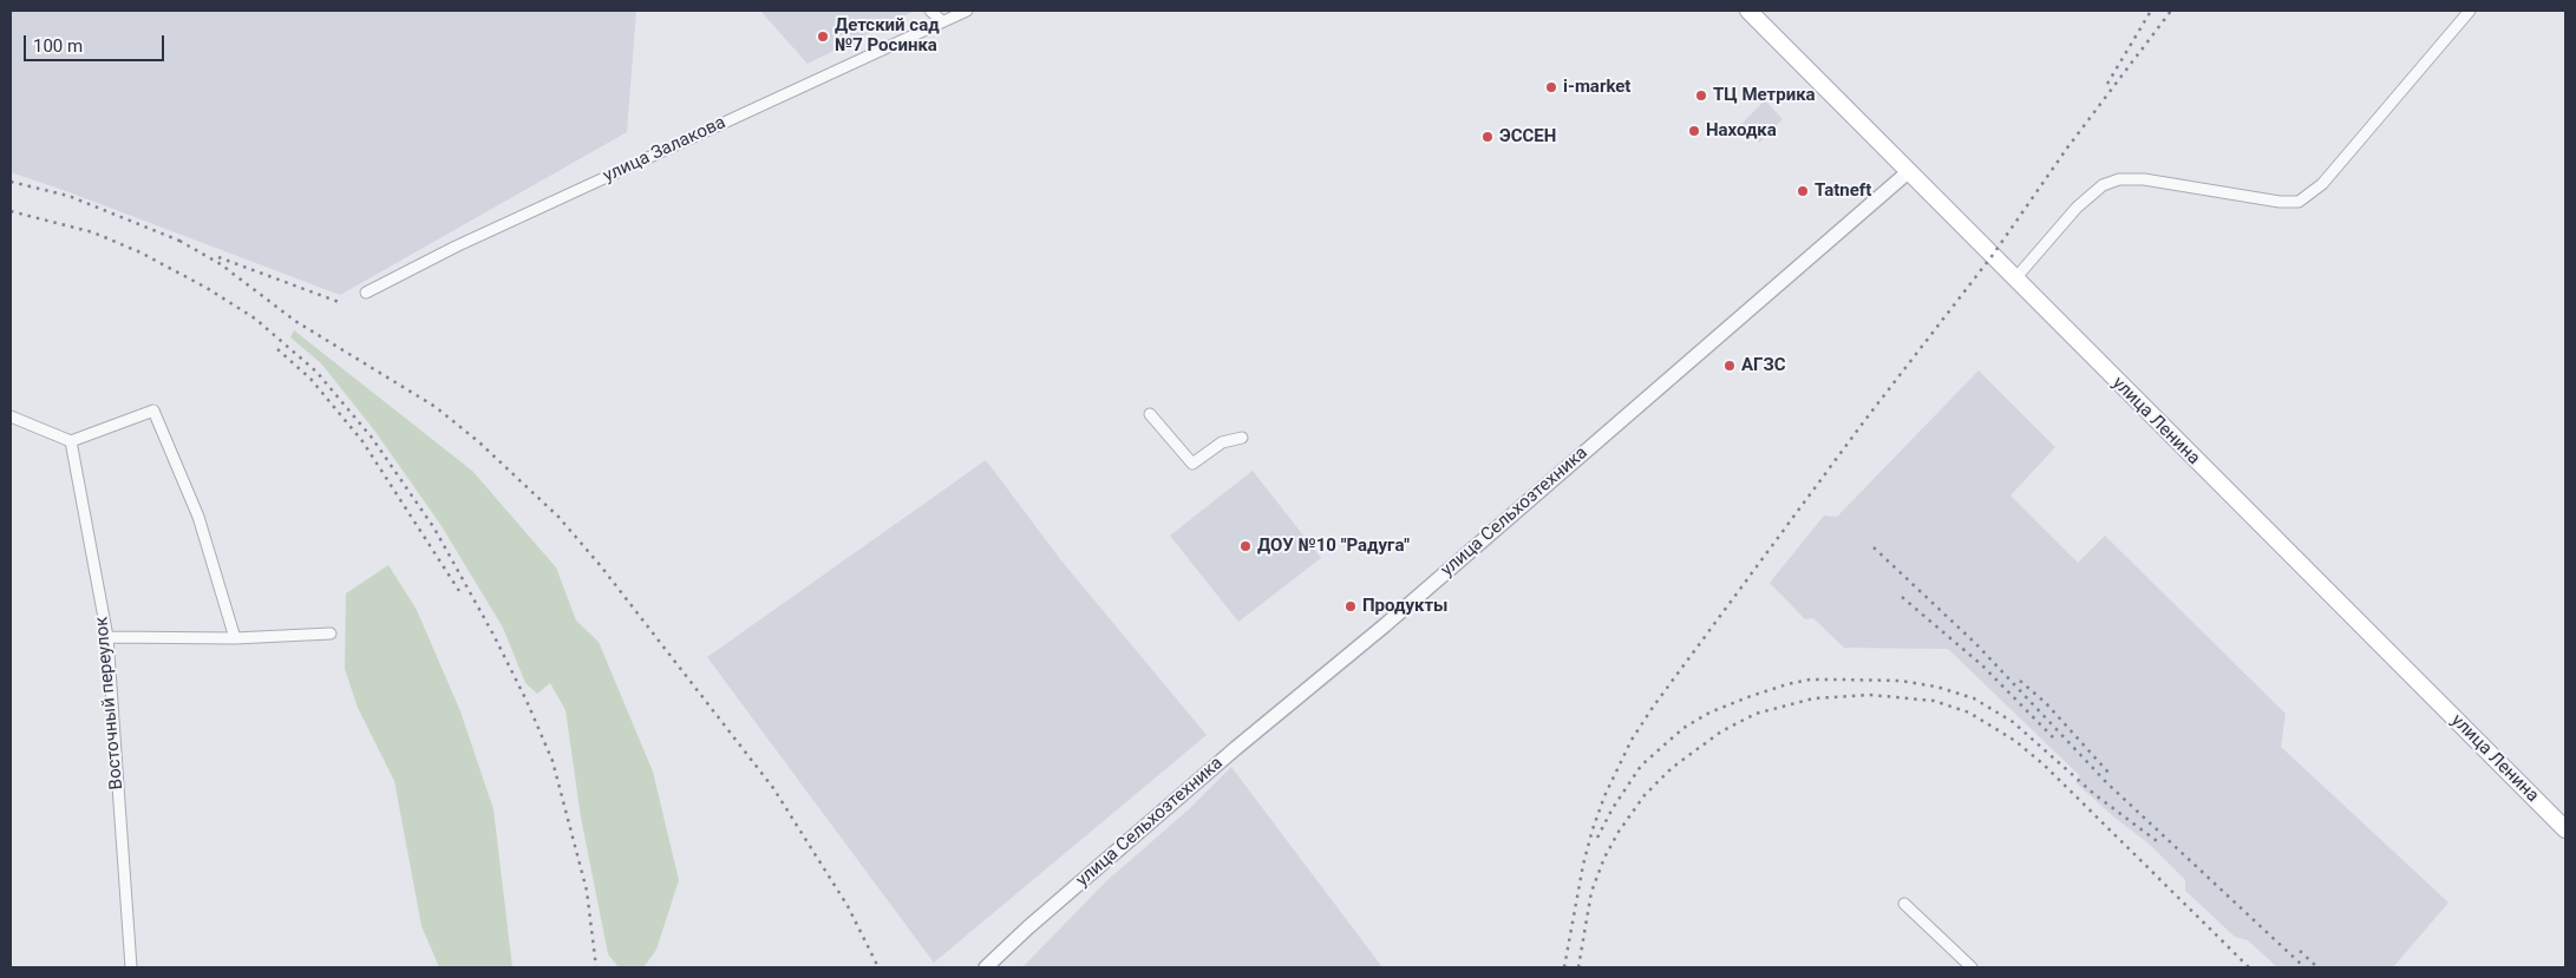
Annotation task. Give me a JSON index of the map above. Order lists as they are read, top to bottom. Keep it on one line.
{"streets":{"main road":["улица Ленина"],"street":["улица Залакова","улица Сельхозтехника","Восточный переулок"]},"crossings":[["улица Ленина","улица Сельхозтехника"]],"places":["Детский сад №7 Росинка","i-market","ТЦ Метрика","Находка","ЭССЕН","Tatneft","АГЗС","ДОУ №10 \"Радуга\"","Продукты"],"scale_bar":"100 m"}
